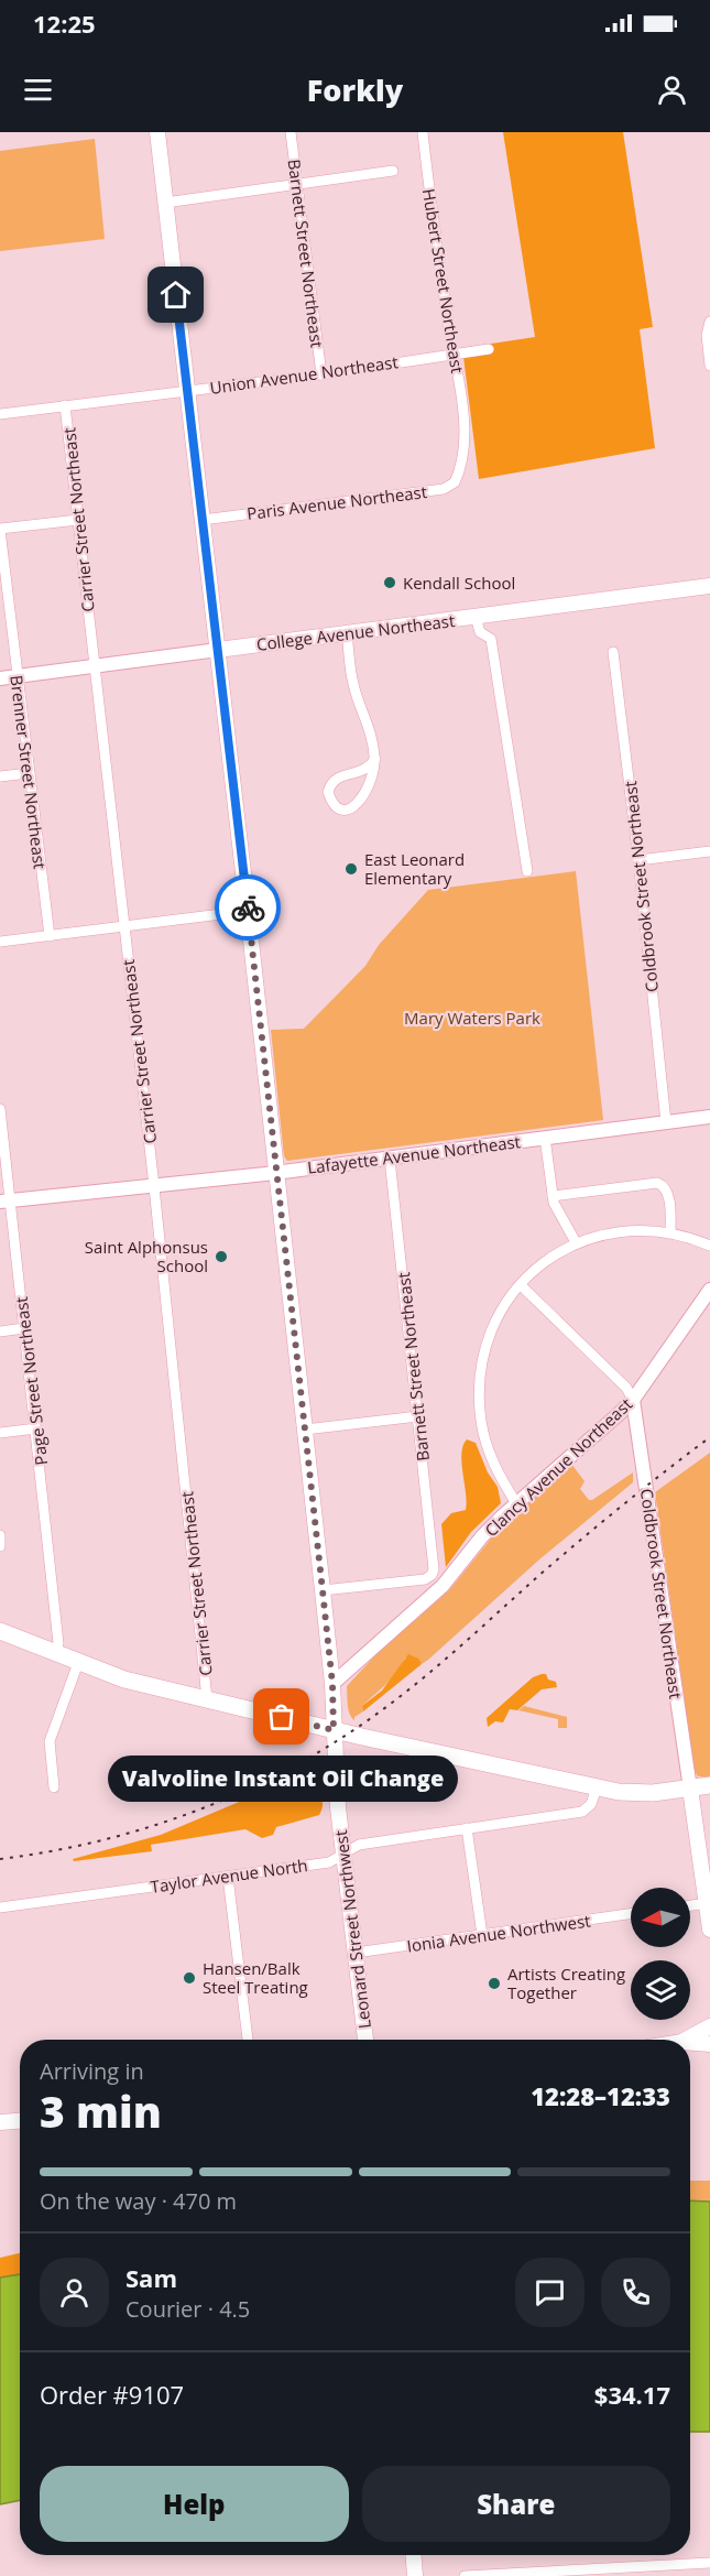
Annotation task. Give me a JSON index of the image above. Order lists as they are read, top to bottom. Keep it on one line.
{"streets":{"main road":["College Avenue Northeast","Leonard Street Northwest"],"street":["Barnett Street Northeast","Hubert Street Northeast","Union Avenue Northeast","Paris Avenue Northeast","Carrier Street Northeast","Brenner Street Northeast","Coldbrook Street Northeast","Lafayette Avenue Northeast","Page Street Northeast","Clancy Avenue Northeast","Taylor Avenue North","Ionia Avenue Northwest"]},"crossings":[["Barnett Street Northeast","Union Avenue Northeast"],["Barnett Street Northeast","Lafayette Avenue Northeast"],["Barnett Street Northeast","Leonard Street Northwest"],["Hubert Street Northeast","Union Avenue Northeast"],["Hubert Street Northeast","Paris Avenue Northeast"],["Union Avenue Northeast","Carrier Street Northeast"],["Union Avenue Northeast","Leonard Street Northwest"],["Paris Avenue Northeast","Leonard Street Northwest"],["Carrier Street Northeast","College Avenue Northeast"],["Carrier Street Northeast","Lafayette Avenue Northeast"],["College Avenue Northeast","Brenner Street Northeast"],["College Avenue Northeast","Leonard Street Northwest"],["Coldbrook Street Northeast","Lafayette Avenue Northeast"],["Coldbrook Street Northeast","Clancy Avenue Northeast"],["Lafayette Avenue Northeast","Page Street Northeast"],["Lafayette Avenue Northeast","Leonard Street Northwest"],["Clancy Avenue Northeast","Leonard Street Northwest"],["Taylor Avenue North","Leonard Street Northwest"],["Leonard Street Northwest","Ionia Avenue Northwest"]],"parks":["Mary Waters Park"],"places":["Kendall School","East Leonard Elementary","Saint Alphonsus School","Valvoline Instant Oil Change","Hansen/Balk Steel Treating","Artists Creating Together"],"north":"left","page":{"status":"12:25","header":"Forkly","bubble":"Valvoline Instant Oil Change","heading":["3 min","Arriving in","12:28–12:33"],"panel":["Sam","Courier · 4.5","Order #9107","$34.17"],"bar":"On the way · 470 m","buttons":["Help","Share"]}}
